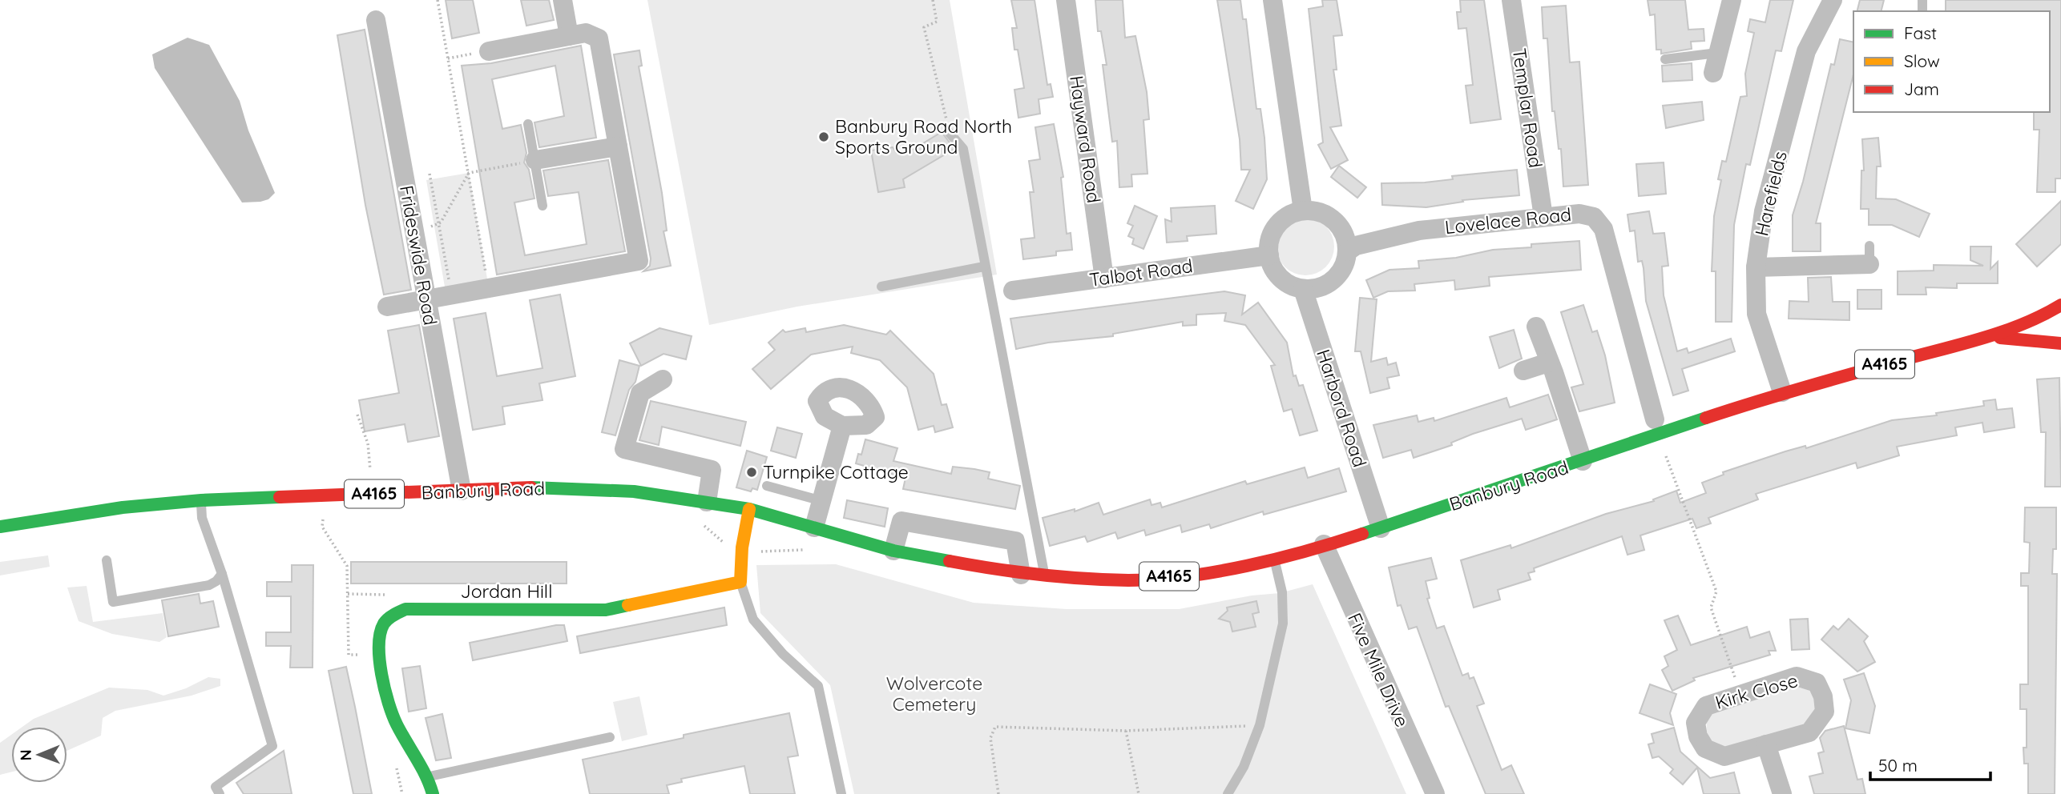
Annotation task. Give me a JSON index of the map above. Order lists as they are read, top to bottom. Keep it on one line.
{"streets":{"main road":["A4165","Banbury Road","Jordan Hill"],"street":["Templar Road","Hayward Road","Harefields","Lovelace Road","Frideswide Road","Talbot Road","Harbord Road","Five Mile Drive","Kirk Close"]},"crossings":[["Templar Road","Lovelace Road"],["Hayward Road","Talbot Road"],["Harefields","Banbury Road"],["Lovelace Road","Talbot Road"],["Lovelace Road","Harbord Road"],["Frideswide Road","Banbury Road"],["Talbot Road","Harbord Road"],["Harbord Road","Banbury Road"],["Banbury Road","Five Mile Drive"]],"parks":["Wolvercote Cemetery"],"places":["Banbury Road North Sports Ground","Turnpike Cottage"],"legend":["Fast","Slow","Jam"],"scale_bar":"50 m","north":"left"}
